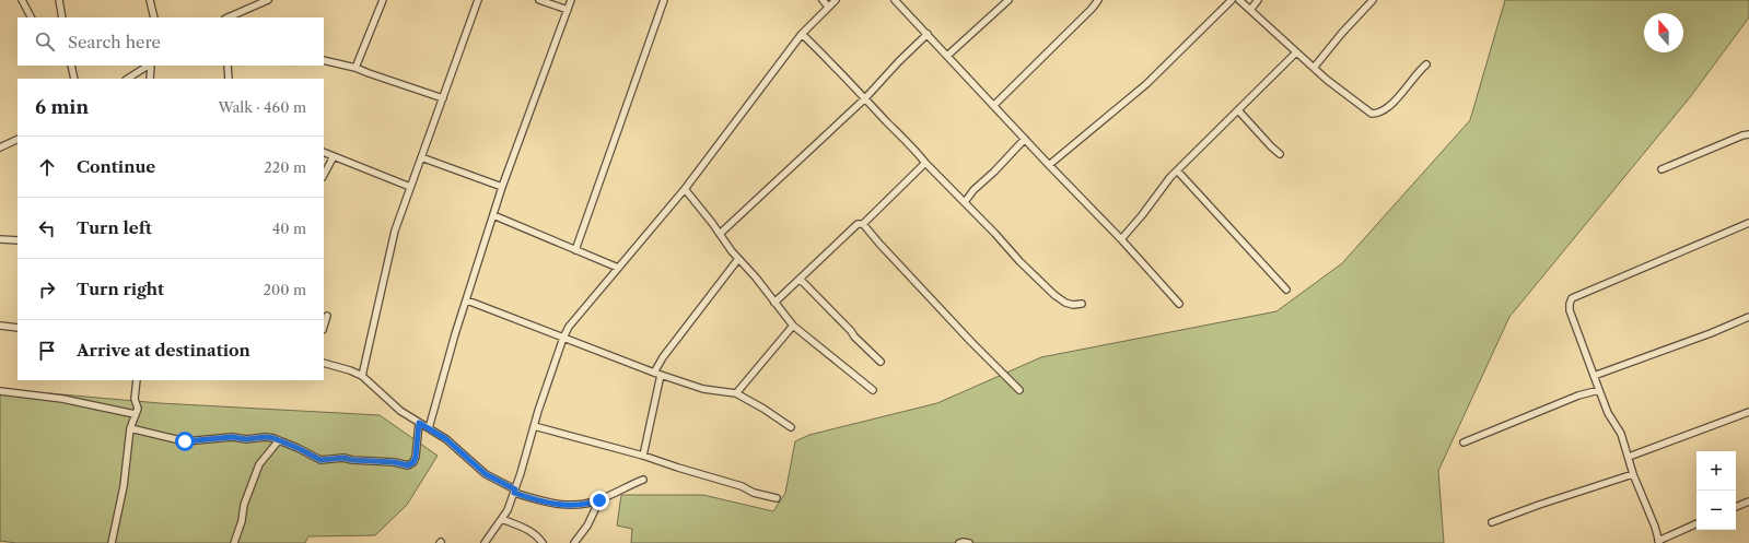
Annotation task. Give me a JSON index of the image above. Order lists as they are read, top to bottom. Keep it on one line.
{"north":"top","page":{"search":"Search here","heading":["6 min","Walk · 460 m"],"list":[["Continue","220 m"],["Turn left","40 m"],["Turn right","200 m"],"Arrive at destination"],"map_buttons":["+","−"]}}
